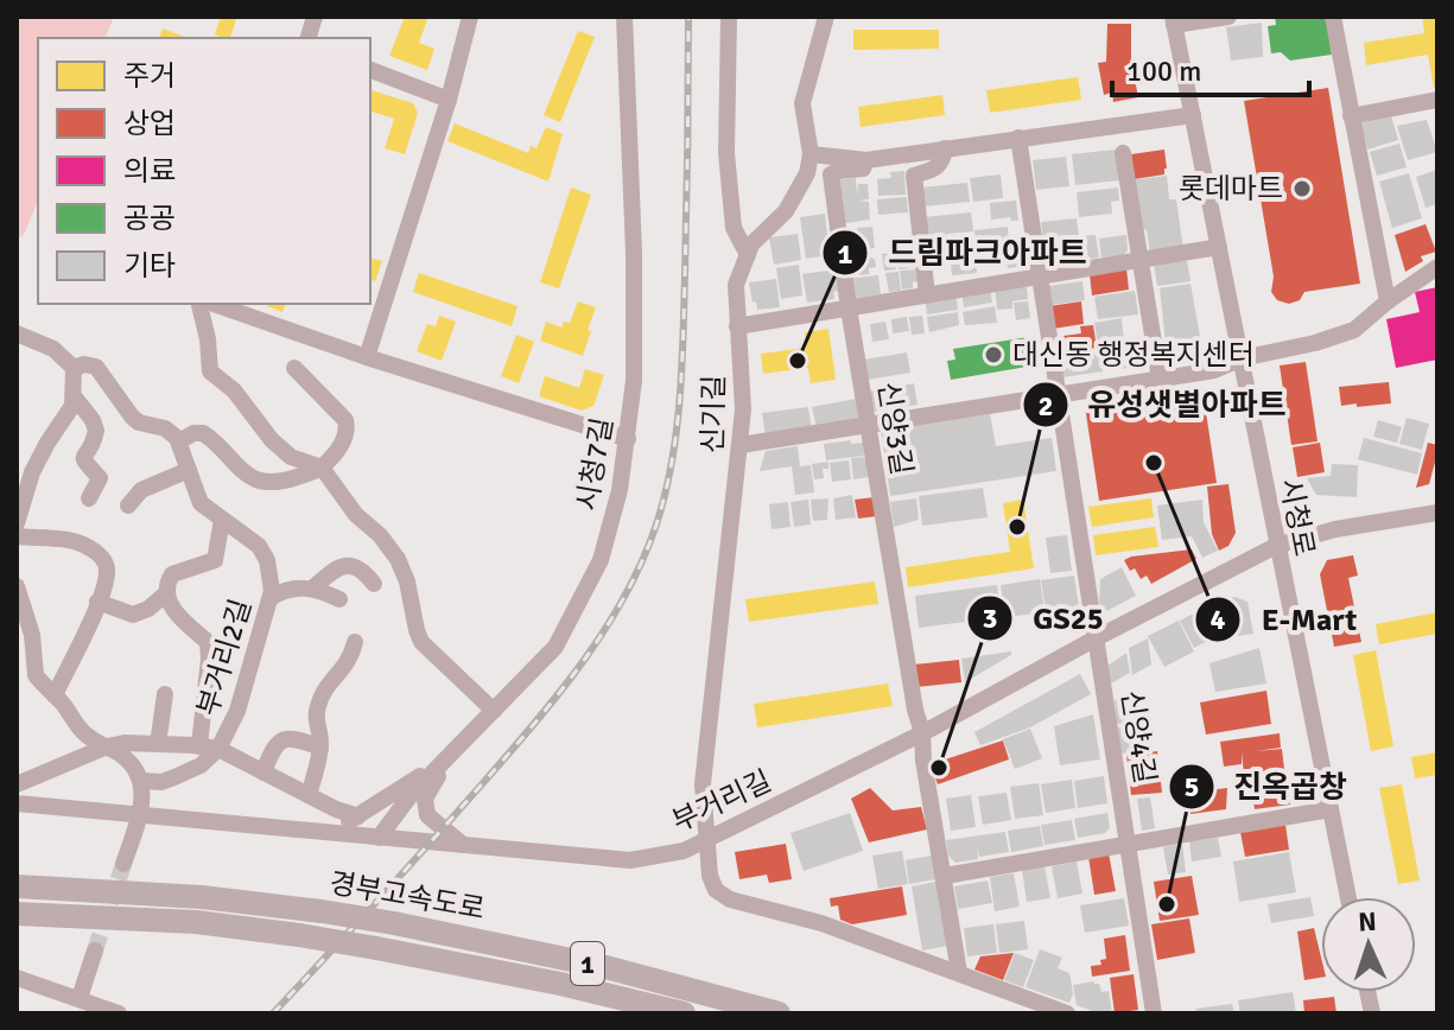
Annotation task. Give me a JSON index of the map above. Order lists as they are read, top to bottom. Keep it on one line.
{"streets":{"highway":["경부고속도로","1"],"street":["신기길","신양3길","시청7길","시청로","부거리2길","신양4길","부거리길"]},"crossings":[["신기길","부거리길"],["신양3길","부거리길"],["시청7길","부거리길"],["시청로","부거리길"],["신양4길","부거리길"]],"places":["롯데마트","대신동 행정복지센터","드림파크아파트","E-Mart","유성샛별아파트","GS25","진옥곱창"],"legend":["주거","상업","의료","공공","기타"],"scale_bar":"100 m","north":"top"}
